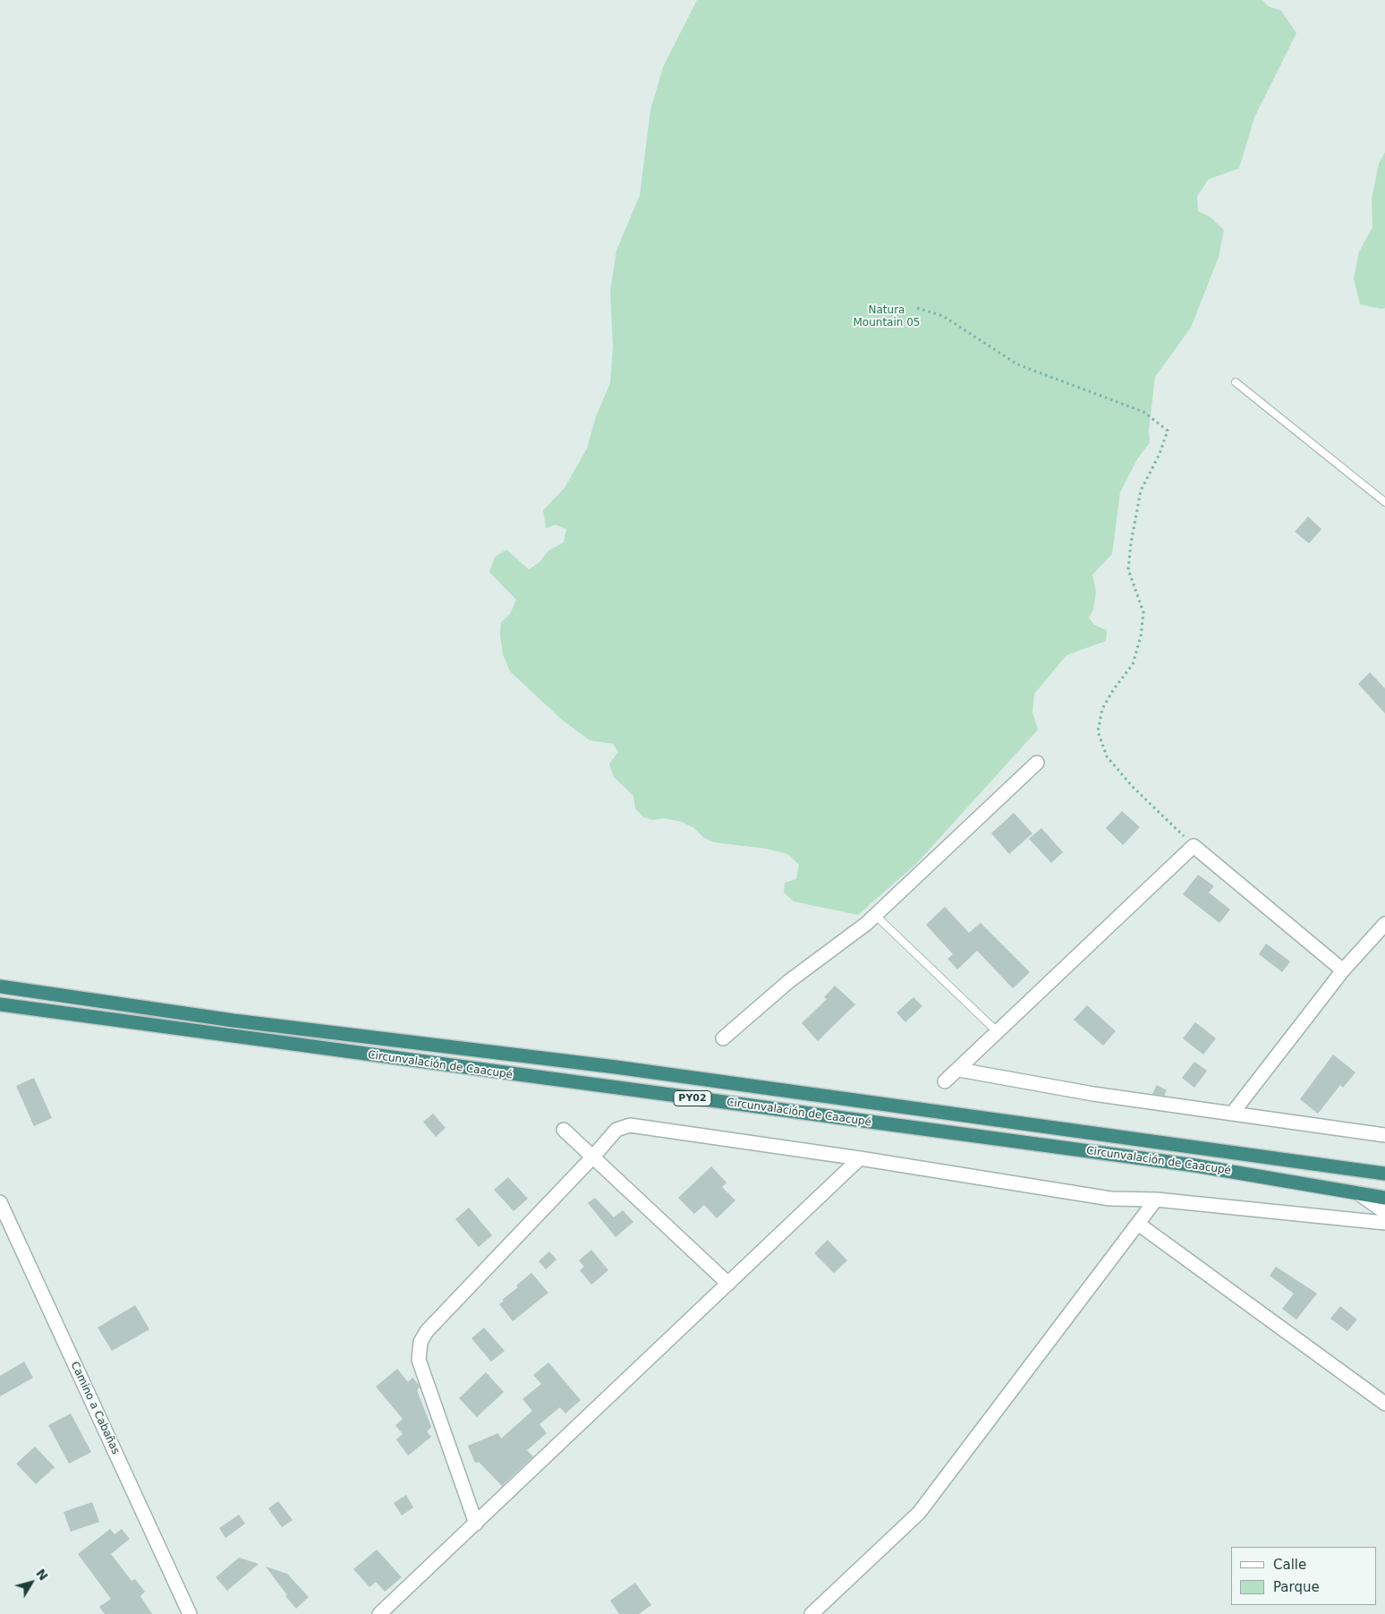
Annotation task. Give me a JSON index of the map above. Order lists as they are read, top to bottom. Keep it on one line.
{"streets":{"highway":["Circunvalación de Caacupé","PY02"],"street":["Camino a Cabañas"]},"parks":["Natura Mountain 05"],"legend":["Calle","Parque"],"north":"top right"}
